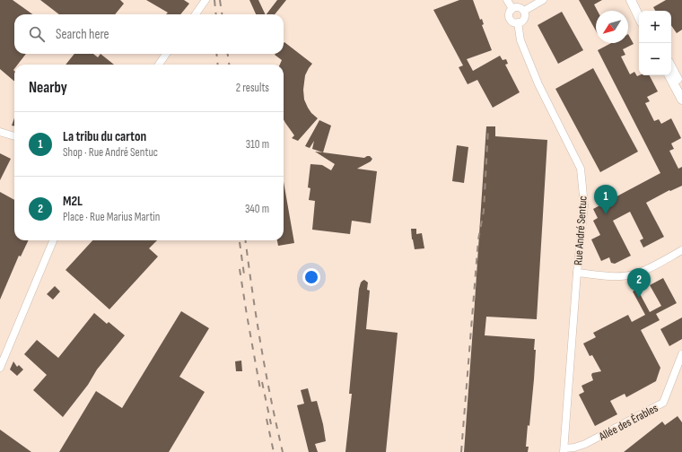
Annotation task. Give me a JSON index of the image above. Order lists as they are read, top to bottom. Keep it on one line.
{"streets":{"street":["Rue André Sentuc","Allée des Érables"]},"crossings":[["Rue André Sentuc","Allée des Érables"]],"north":"bottom left","page":{"map_buttons":["+","−"],"search":"Search here","heading":["Nearby","2 results"],"list":[{"mark":"1","name":"La tribu du carton","note":"Shop · Rue André Sentuc","value":"310 m"},{"mark":"2","name":"M2L","note":"Place · Rue Marius Martin","value":"340 m"}],"pins":["1","2"]}}
